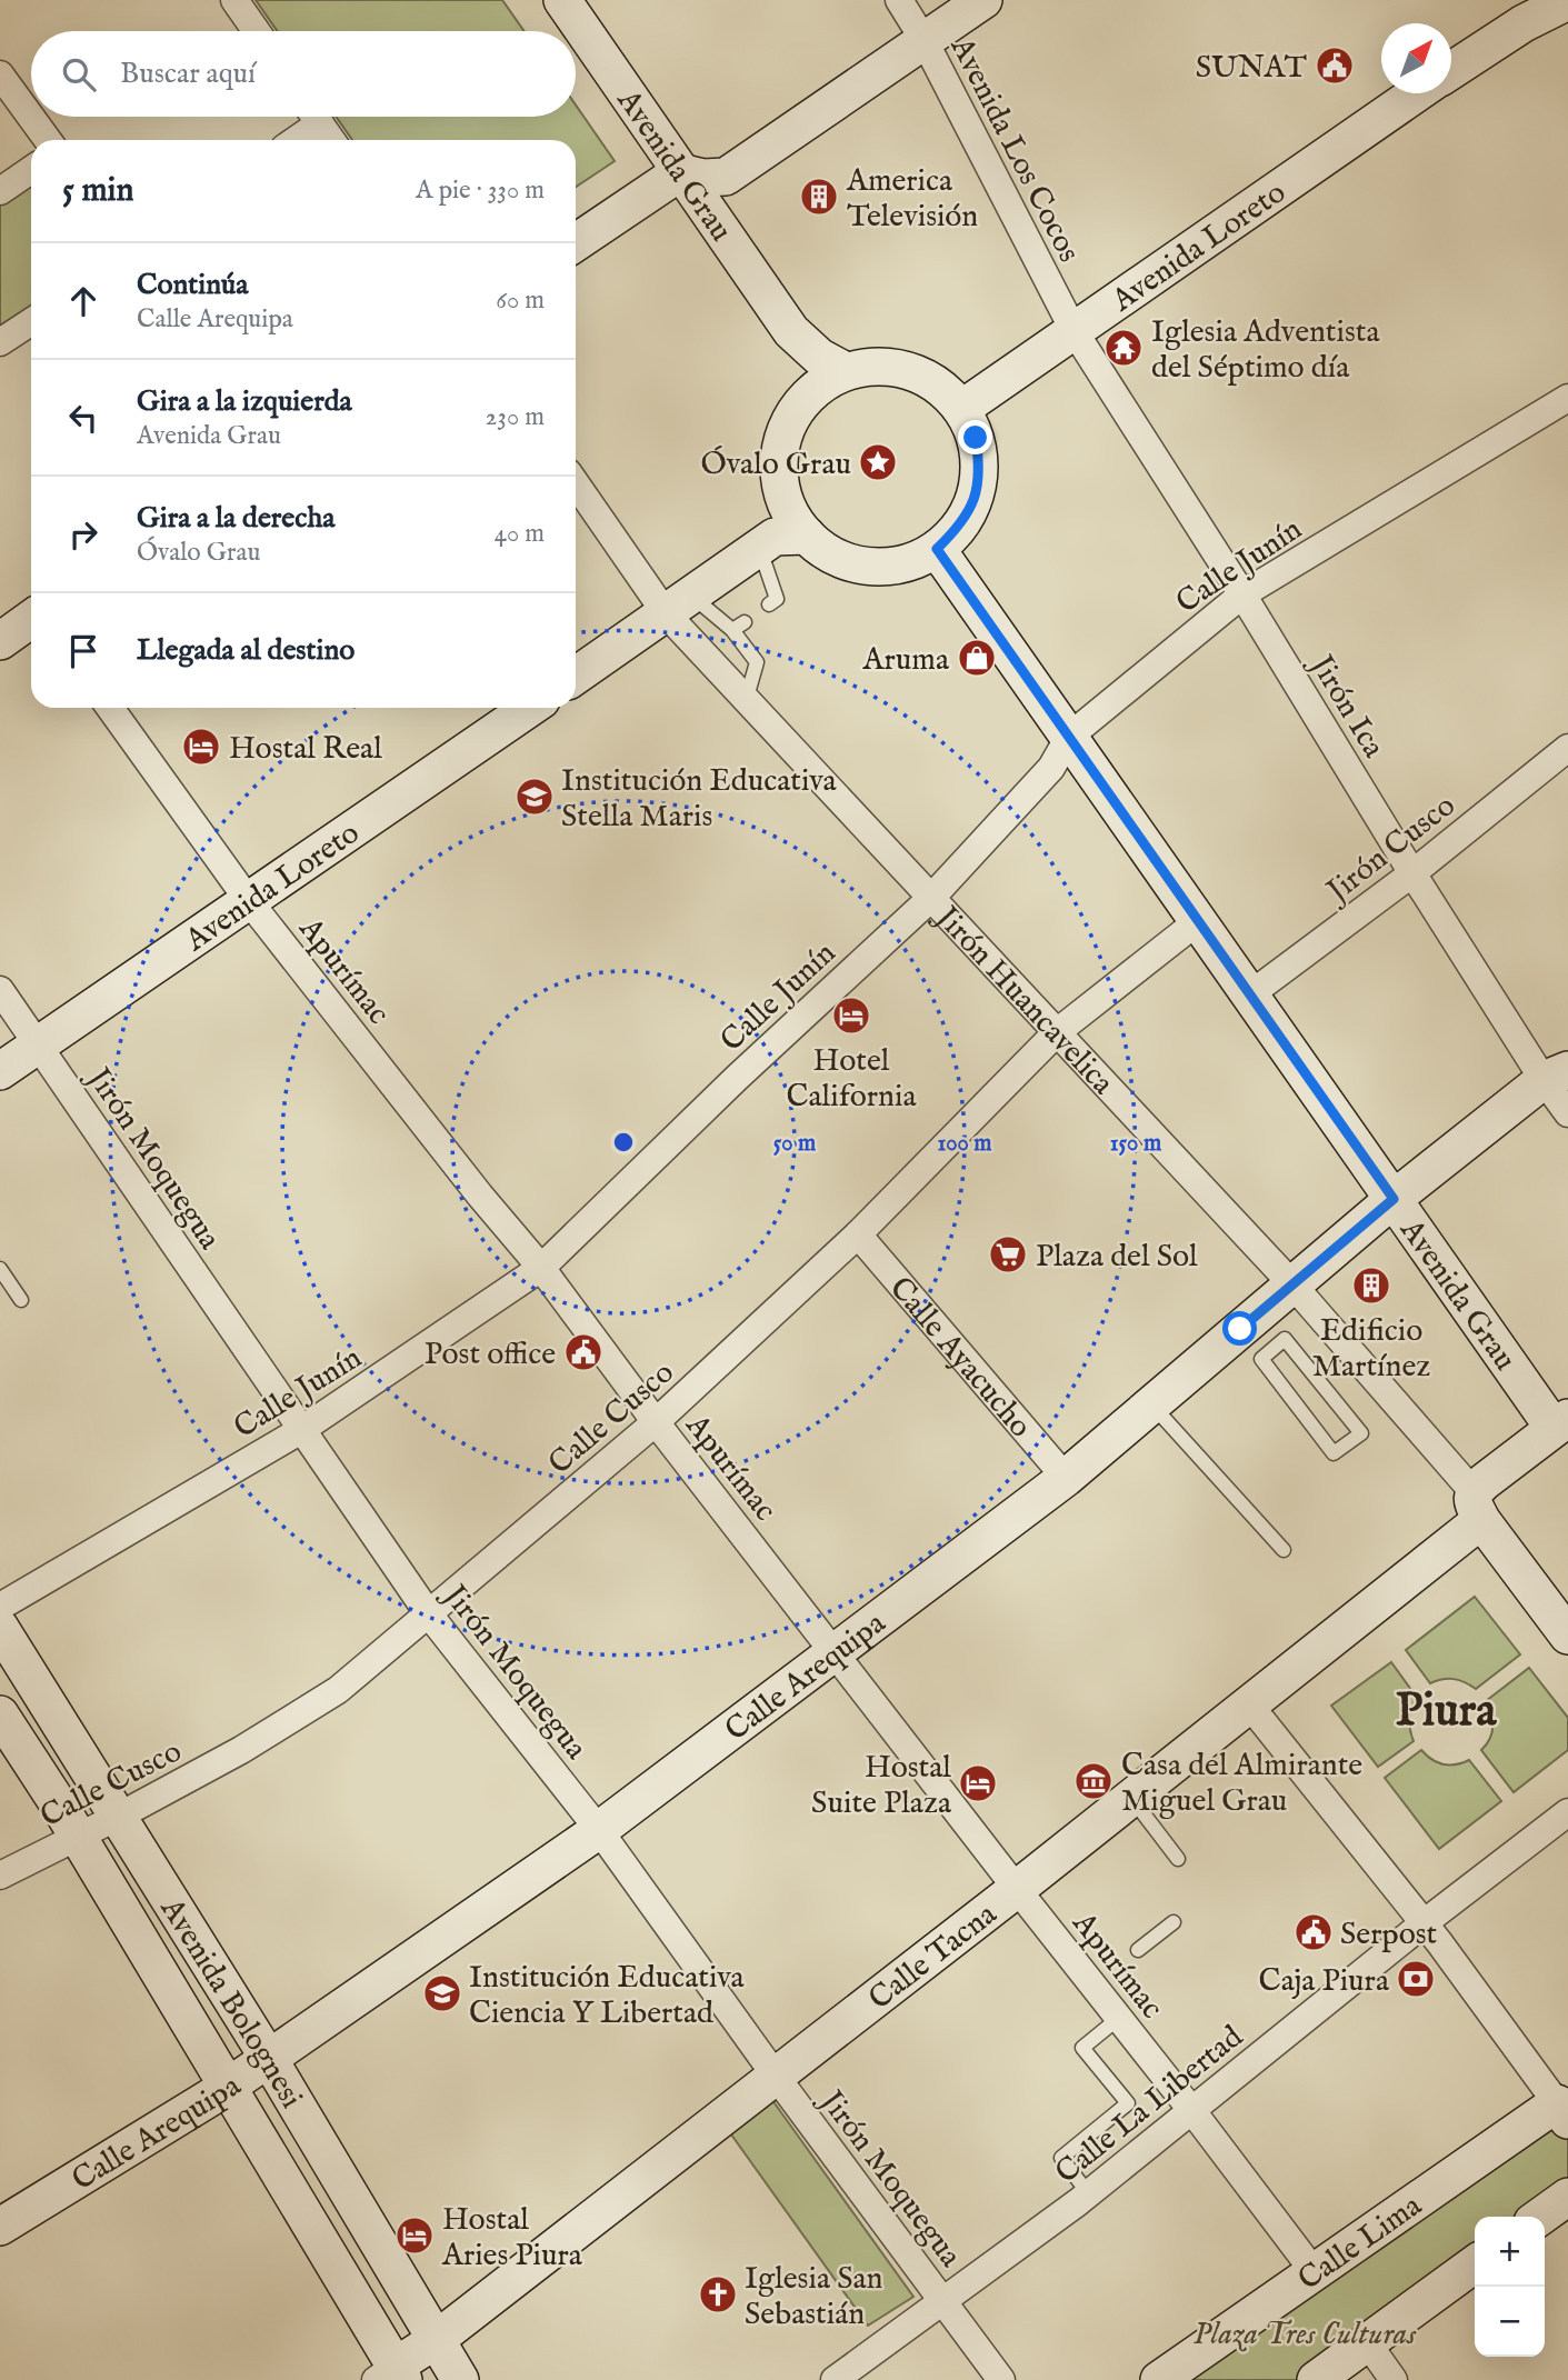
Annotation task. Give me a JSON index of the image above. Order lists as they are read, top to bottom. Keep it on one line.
{"streets":{"street":["Avenida Los Cocos","Avenida Grau","Avenida Loreto","Calle Junín","Jirón Ica","Jirón Cusco","Apurímac","Jirón Huancavelica","Jirón Moquegua","Calle Ayacucho","Calle Cusco","Calle Arequipa","Calle Tacna","Avenida Bolognesi","Calle La Libertad","Calle Lima"]},"crossings":[["Avenida Los Cocos","Avenida Loreto"],["Avenida Los Cocos","Jirón Ica"],["Avenida Grau","Avenida Loreto"],["Avenida Grau","Calle Junín"],["Avenida Grau","Jirón Cusco"],["Avenida Grau","Calle Cusco"],["Avenida Grau","Calle Arequipa"],["Avenida Grau","Calle Tacna"],["Avenida Loreto","Jirón Ica"],["Avenida Loreto","Apurímac"],["Avenida Loreto","Jirón Moquegua"],["Calle Junín","Jirón Ica"],["Calle Junín","Apurímac"],["Calle Junín","Jirón Huancavelica"],["Calle Junín","Jirón Moquegua"],["Jirón Ica","Jirón Cusco"],["Jirón Ica","Calle Arequipa"],["Apurímac","Calle Cusco"],["Apurímac","Calle Arequipa"],["Apurímac","Calle Tacna"],["Apurímac","Calle La Libertad"],["Apurímac","Calle Lima"],["Jirón Huancavelica","Calle Cusco"],["Jirón Huancavelica","Calle Arequipa"],["Jirón Huancavelica","Calle Tacna"],["Jirón Moquegua","Calle Cusco"],["Jirón Moquegua","Calle Arequipa"],["Jirón Moquegua","Calle Tacna"],["Jirón Moquegua","Calle La Libertad"],["Calle Ayacucho","Calle Cusco"],["Calle Ayacucho","Calle Arequipa"],["Calle Cusco","Avenida Bolognesi"],["Calle Arequipa","Avenida Bolognesi"],["Calle Tacna","Avenida Bolognesi"]],"districts":["Piura"],"parks":["Plaza Tres Culturas"],"places":{"public building":["SUNAT","Post office","Serpost"],"building":["America Televisión","Edificio Martínez"],"temple":["Iglesia Adventista del Séptimo día"],"place":["Óvalo Grau"],"shop":["Aruma"],"hotel":["Hostal Real","Hotel California","Hostal Suite Plaza","Hostal Aries Piura"],"school or university":["Institución Educativa Stella Maris","Institución Educativa Ciencia Y Libertad"],"supermarket":["Plaza del Sol"],"museum":["Casa del Almirante Miguel Grau"],"bank":["Caja Piura"],"church":["Iglesia San Sebastián"]},"north":"top right","page":{"search":"Buscar aquí","heading":["5 min","A pie · 330 m"],"list":[["Continúa","Calle Arequipa","60 m"],["Gira a la izquierda","Avenida Grau","230 m"],["Gira a la derecha","Óvalo Grau","40 m"],"Llegada al destino"],"map_buttons":["+","−"]},"rings":["50 m","100 m","150 m"]}
